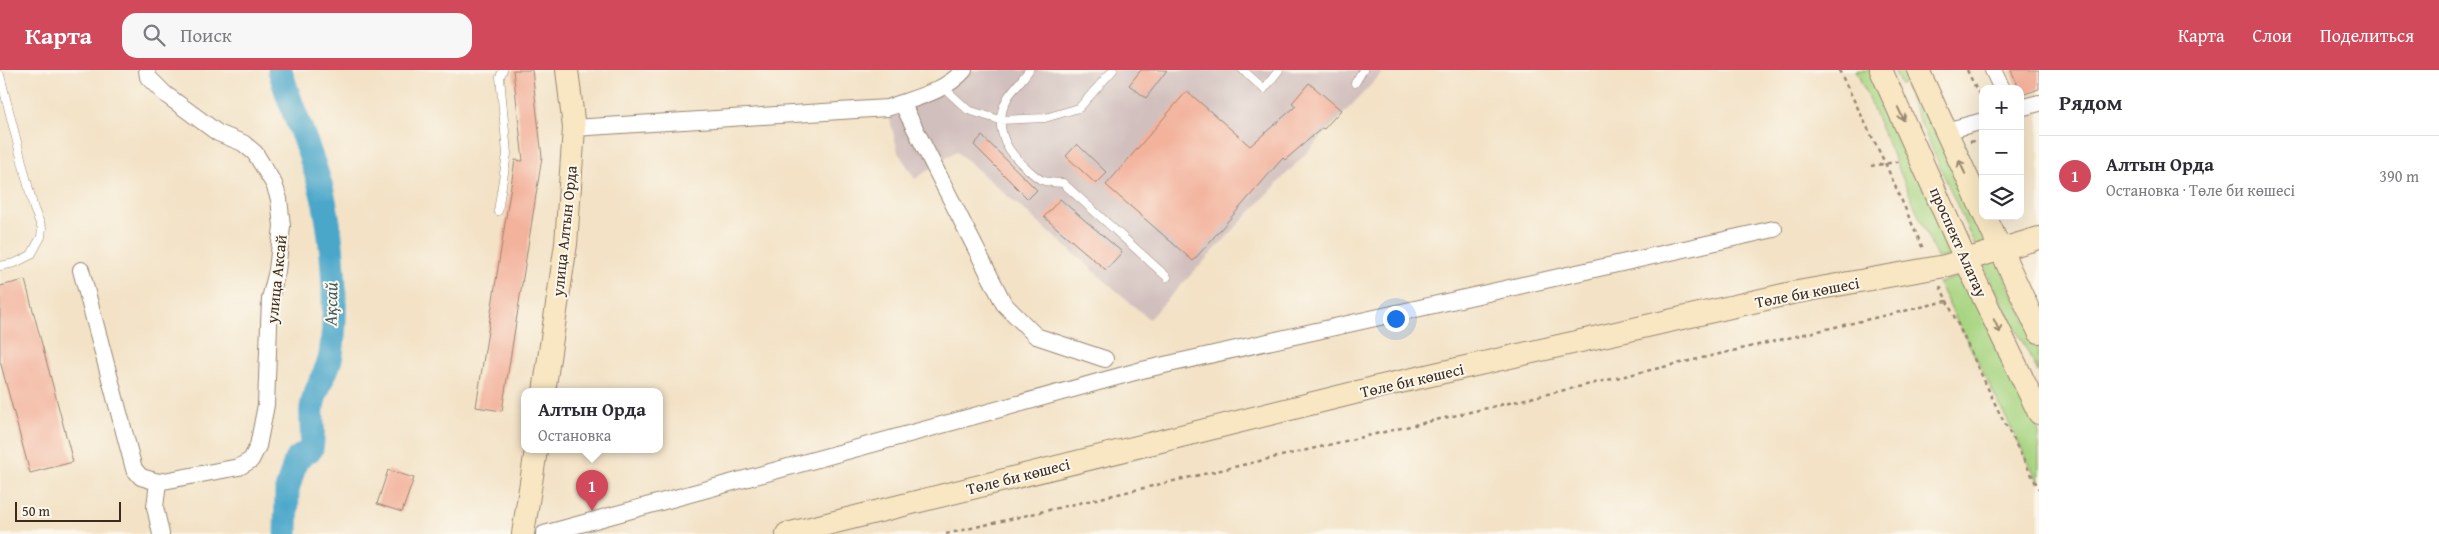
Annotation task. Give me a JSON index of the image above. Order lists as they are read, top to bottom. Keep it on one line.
{"streets":{"main road":["улица Алтын Орда","проспект Алатау","Төле би көшесі"],"street":["улица Аксай"]},"crossings":[["проспект Алатау","Төле би көшесі"]],"water":["Ақсай"],"scale_bar":"50 m","page":{"header":"Карта","search":"Поиск","nav":["Карта","Слои","Поделиться"],"heading":"Рядом","map_buttons":["+","−"],"list":[{"mark":"1","name":"Алтын Орда","note":"Остановка · Төле би көшесі","value":"390 m"}],"popup":["Алтын Орда","Остановка"],"pins":"1","scale":"50 m"}}
